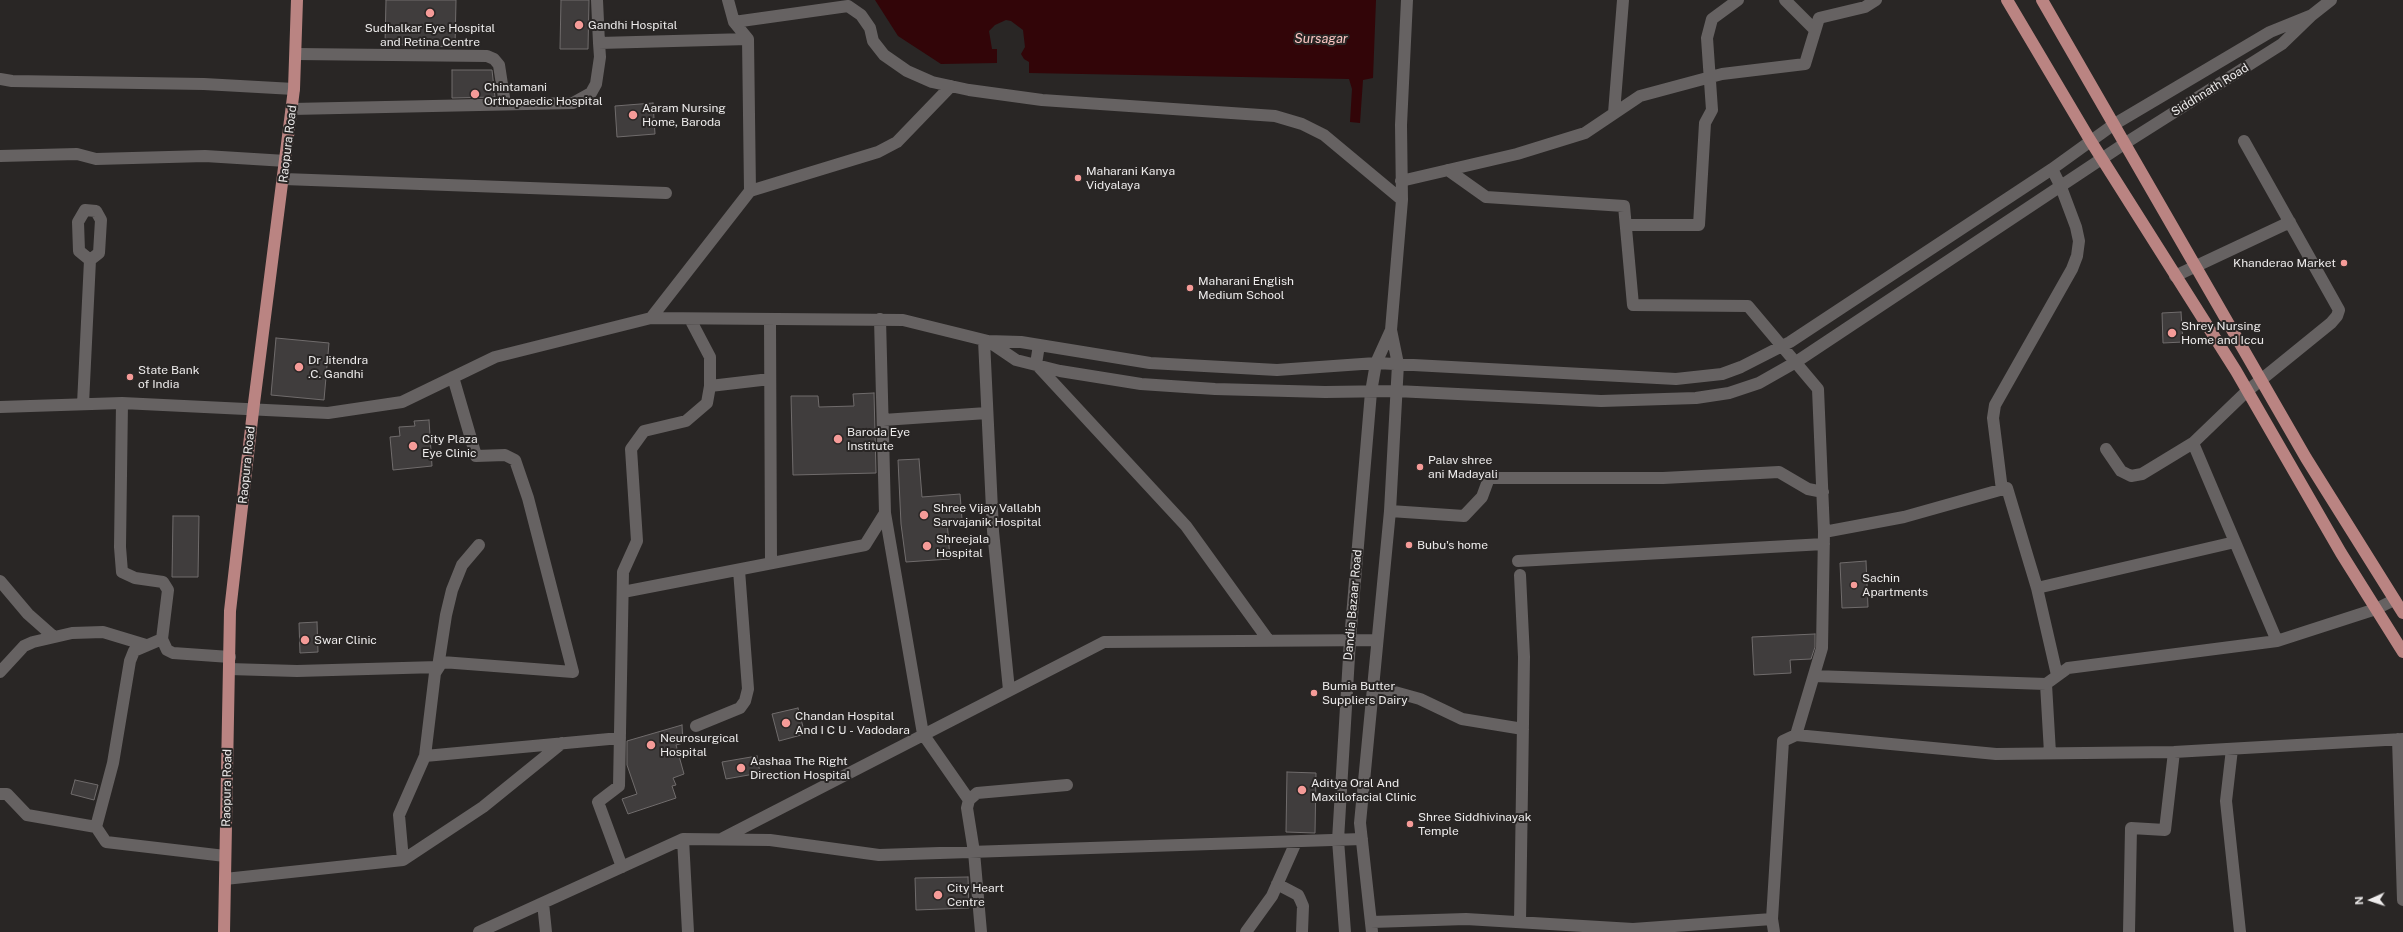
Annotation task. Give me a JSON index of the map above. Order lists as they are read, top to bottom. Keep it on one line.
{"streets":{"main road":["Raopura Road"],"street":["Siddhnath Road","Dandia Bazaar Road"]},"crossings":[["Siddhnath Road","Dandia Bazaar Road"]],"water":["Sursagar"],"places":["Sudhalkar Eye Hospital and Retina Centre","Gandhi Hospital","Chintamani Orthopaedic Hospital","Aaram Nursing Home, Baroda","Maharani Kanya Vidyalaya","Khanderao Market","Maharani English Medium School","Shrey Nursing Home and Iccu","Dr Jitendra .C. Gandhi","State Bank of India","Baroda Eye Institute","City Plaza Eye Clinic","Palav shree ani Madayali","Shree Vijay Vallabh Sarvajanik Hospital","Bubu's home","Shreejala Hospital","Sachin Apartments","Swar Clinic","Bumia Butter Suppliers Dairy","Chandan Hospital And I C U - Vadodara","Neurosurgical Hospital","Aashaa The Right Direction Hospital","Aditya Oral And Maxillofacial Clinic","Shree Siddhivinayak Temple","City Heart Centre"],"north":"left"}
